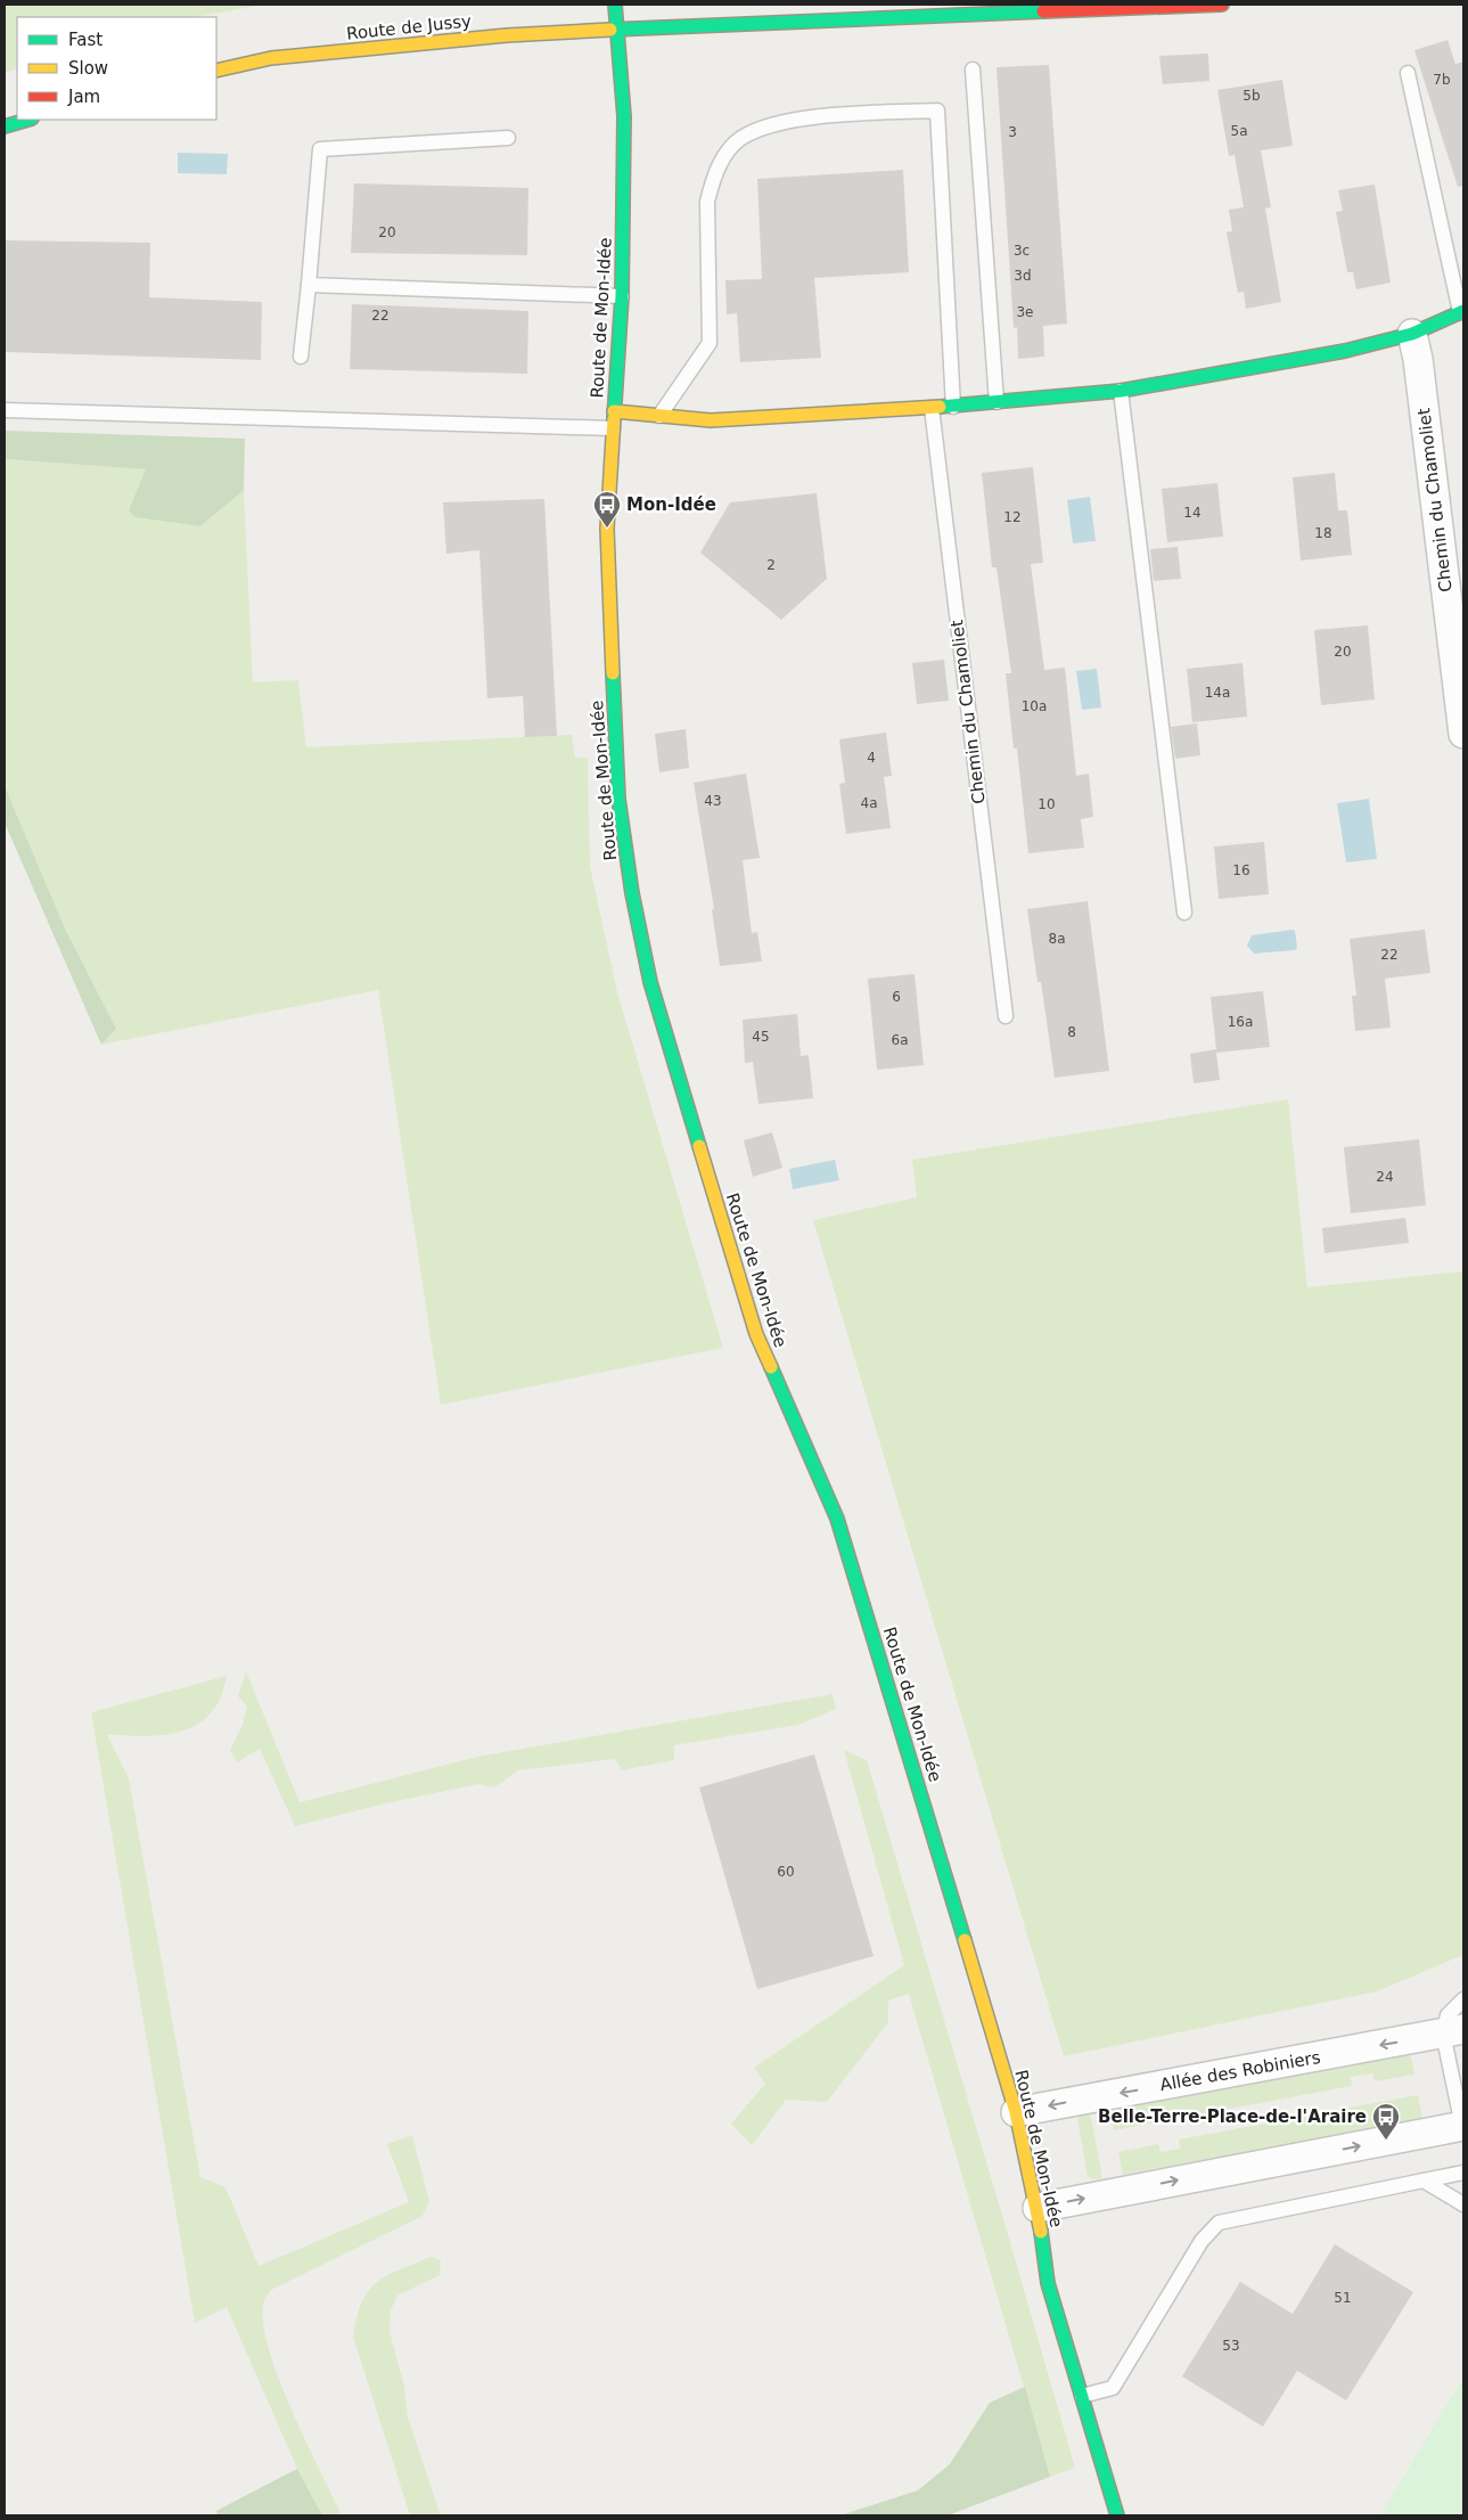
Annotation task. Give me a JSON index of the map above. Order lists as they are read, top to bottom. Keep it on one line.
{"streets":{"main road":["Route de Jussy","Route de Mon-Idée"],"street":["Chemin du Chamoliet","Allée des Robiniers"]},"crossings":[["Route de Jussy","Route de Mon-Idée"],["Route de Mon-Idée","Allée des Robiniers"]],"places":{"bus stop":["Mon-Idée","Belle-Terre-Place-de-l'Araire"]},"house_numbers":["7b","5b","5a","3","20","3c","3d","3e","22","14","12","18","2","20","14a","10a","4","43","4a","10","16","8a","22","6","16a","8","45","6a","24","60","51","53"],"legend":["Fast","Slow","Jam"]}
